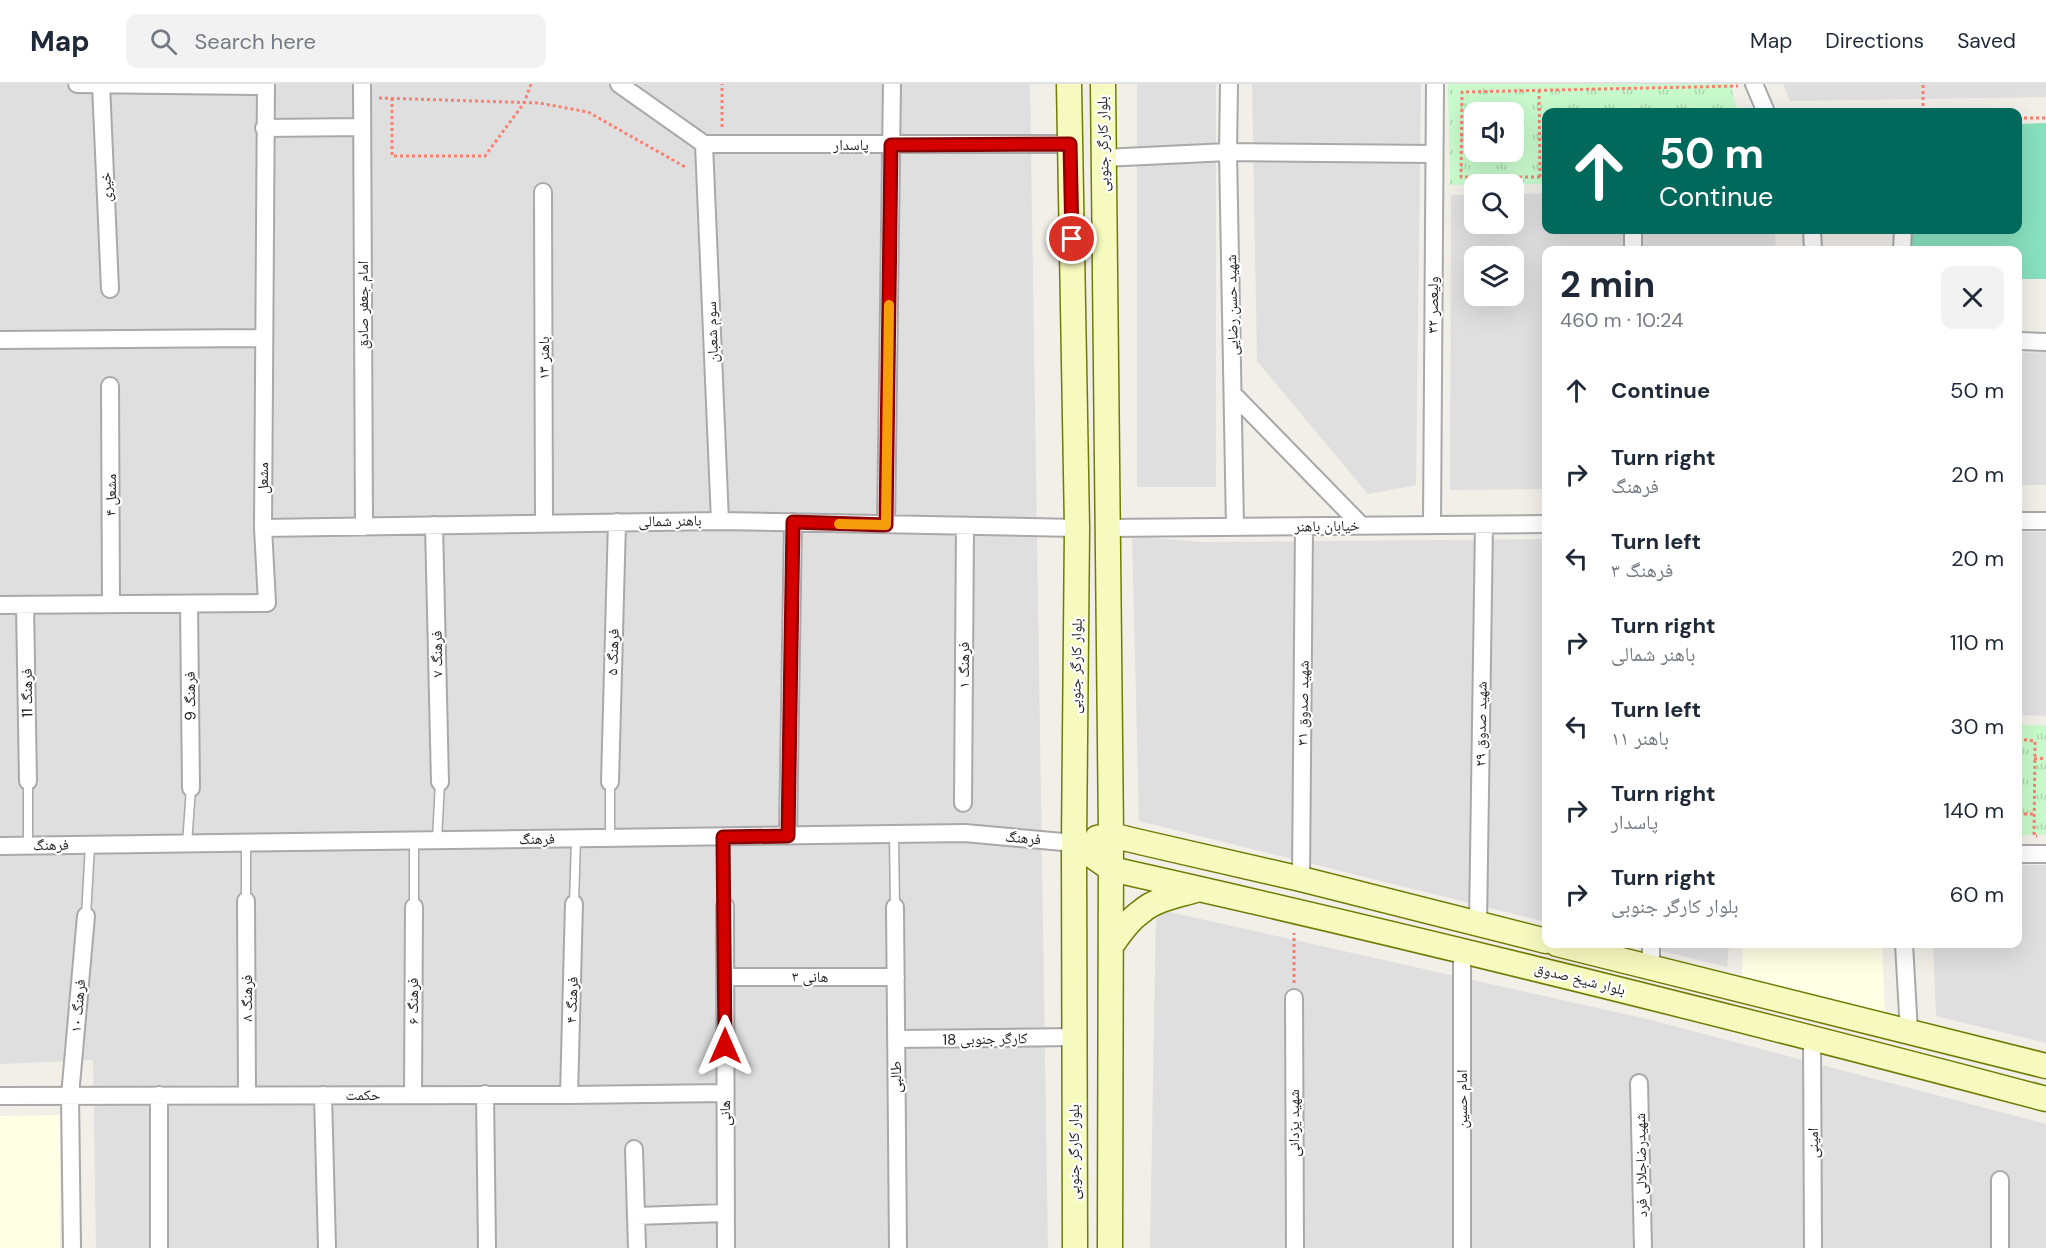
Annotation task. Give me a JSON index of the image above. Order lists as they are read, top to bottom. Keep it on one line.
{"streets":{"main road":["بلوار کارگر جنوبی","بلوار شیخ صدوق"],"street":["پاسدار","خیری","امام جعفر صادق","شهید حسن رضایی","ولیعصر ۳۲","سوم شعبان","باهنر ۱۳","مشعل","مشعل ۴","باهنر شمالی","خیابان باهنر","فرهنگ ۵","فرهنگ ۷","فرهنگ ۱","فرهنگ 11","فرهنگ 9","شهید صدوق ۳۱","شهید صدوق ۲۹","فرهنگ","هانی ۳","فرهنگ ۸","فرهنگ ۴","فرهنگ ۶","فرهنگ ۱۰","کارگر جنوبی 18","طالبی","حکمت","امام حسین","هانی","شهید یزدانی","امینی","شهیدرضاجلالی فرد"]},"crossings":[["بلوار کارگر جنوبی","پاسدار"],["بلوار کارگر جنوبی","باهنر شمالی"],["بلوار کارگر جنوبی","خیابان باهنر"],["بلوار کارگر جنوبی","فرهنگ"],["بلوار کارگر جنوبی","بلوار شیخ صدوق"],["بلوار کارگر جنوبی","کارگر جنوبی 18"],["پاسدار","سوم شعبان"],["امام جعفر صادق","باهنر شمالی"],["شهید حسن رضایی","خیابان باهنر"],["ولیعصر ۳۲","خیابان باهنر"],["سوم شعبان","باهنر شمالی"],["باهنر ۱۳","باهنر شمالی"],["مشعل","مشعل ۴"],["مشعل","باهنر شمالی"],["مشعل","فرهنگ 11"],["مشعل","فرهنگ 9"],["باهنر شمالی","فرهنگ ۵"],["باهنر شمالی","فرهنگ ۷"],["باهنر شمالی","فرهنگ ۱"],["خیابان باهنر","شهید صدوق ۳۱"],["خیابان باهنر","شهید صدوق ۲۹"],["شهید صدوق ۳۱","بلوار شیخ صدوق"],["شهید صدوق ۲۹","بلوار شیخ صدوق"],["هانی ۳","طالبی"],["هانی ۳","هانی"],["بلوار شیخ صدوق","امام حسین"],["بلوار شیخ صدوق","امینی"],["فرهنگ ۸","حکمت"],["فرهنگ ۴","حکمت"],["فرهنگ ۶","حکمت"],["فرهنگ ۱۰","حکمت"],["کارگر جنوبی 18","طالبی"],["حکمت","هانی"]],"page":{"header":"Map","search":"Search here","nav":["Map","Directions","Saved"],"turn":["50 m","Continue"],"heading":["2 min","460 m · 10:24"],"list":[{"name":"Continue","value":"50 m"},{"name":"Turn right","note":"فرهنگ","value":"20 m"},{"name":"Turn left","note":"فرهنگ ۳","value":"20 m"},{"name":"Turn right","note":"باهنر شمالی","value":"110 m"},{"name":"Turn left","note":"باهنر ۱۱","value":"30 m"},{"name":"Turn right","note":"پاسدار","value":"140 m"},{"name":"Turn right","note":"بلوار کارگر جنوبی","value":"60 m"}]}}
